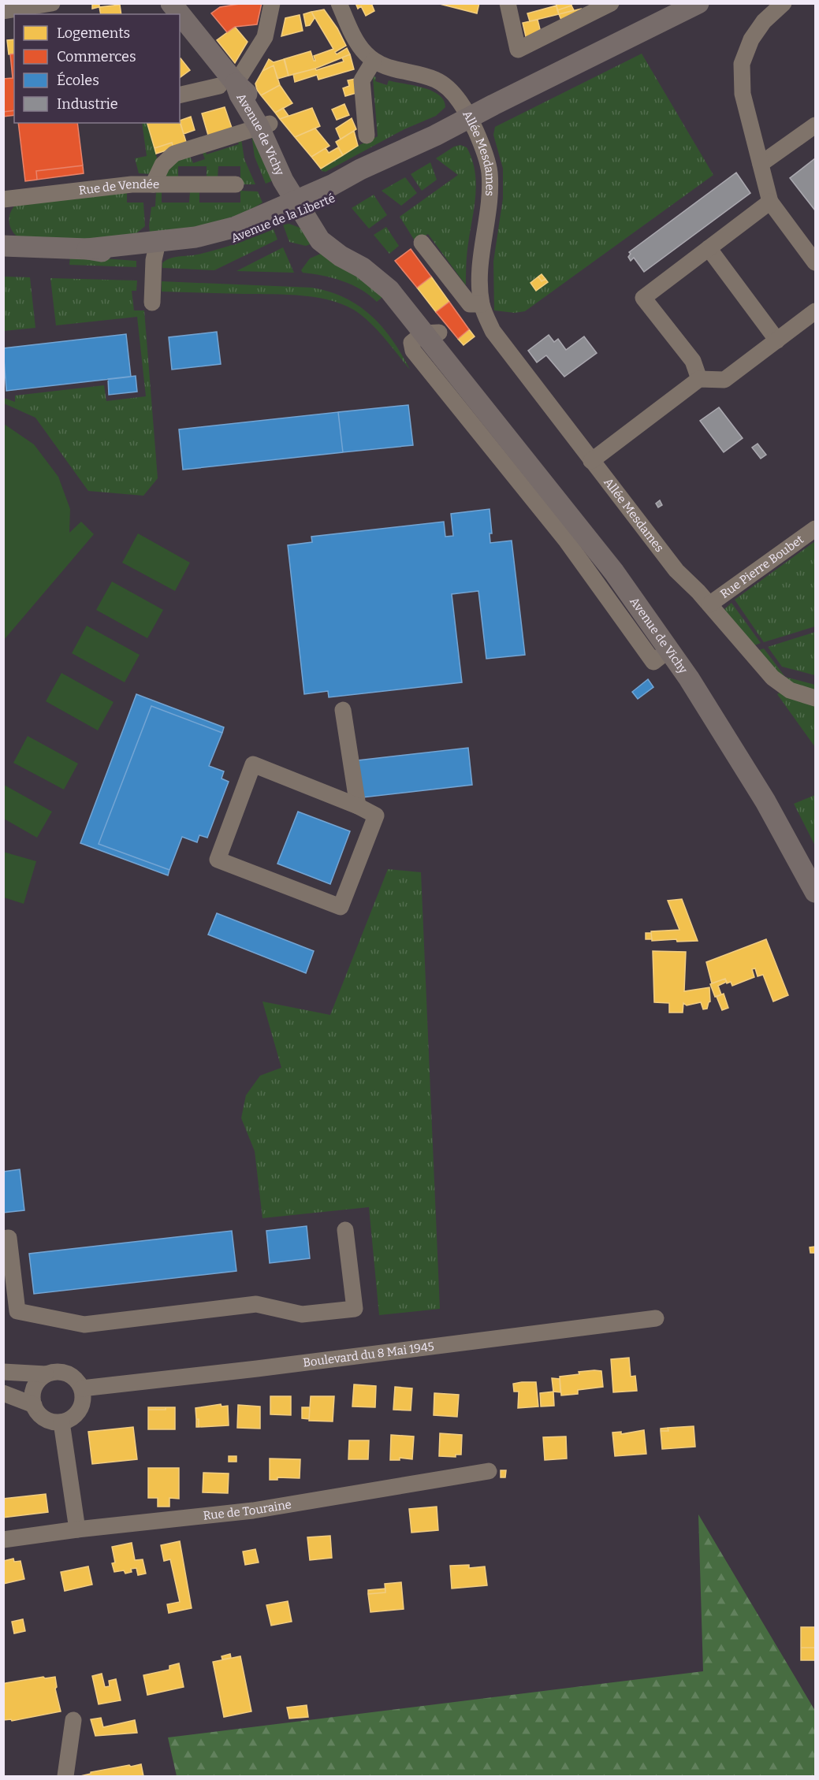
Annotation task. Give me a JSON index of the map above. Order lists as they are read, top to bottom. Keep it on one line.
{"streets":{"main road":["Avenue de Vichy","Avenue de la Liberté"],"street":["Allée Mesdames","Rue de Vendée","Rue Pierre Boubet","Boulevard du 8 Mai 1945","Rue de Touraine"]},"crossings":[["Avenue de Vichy","Avenue de la Liberté"],["Allée Mesdames","Avenue de la Liberté"],["Allée Mesdames","Rue Pierre Boubet"]],"legend":["Logements","Commerces","Écoles","Industrie"]}
